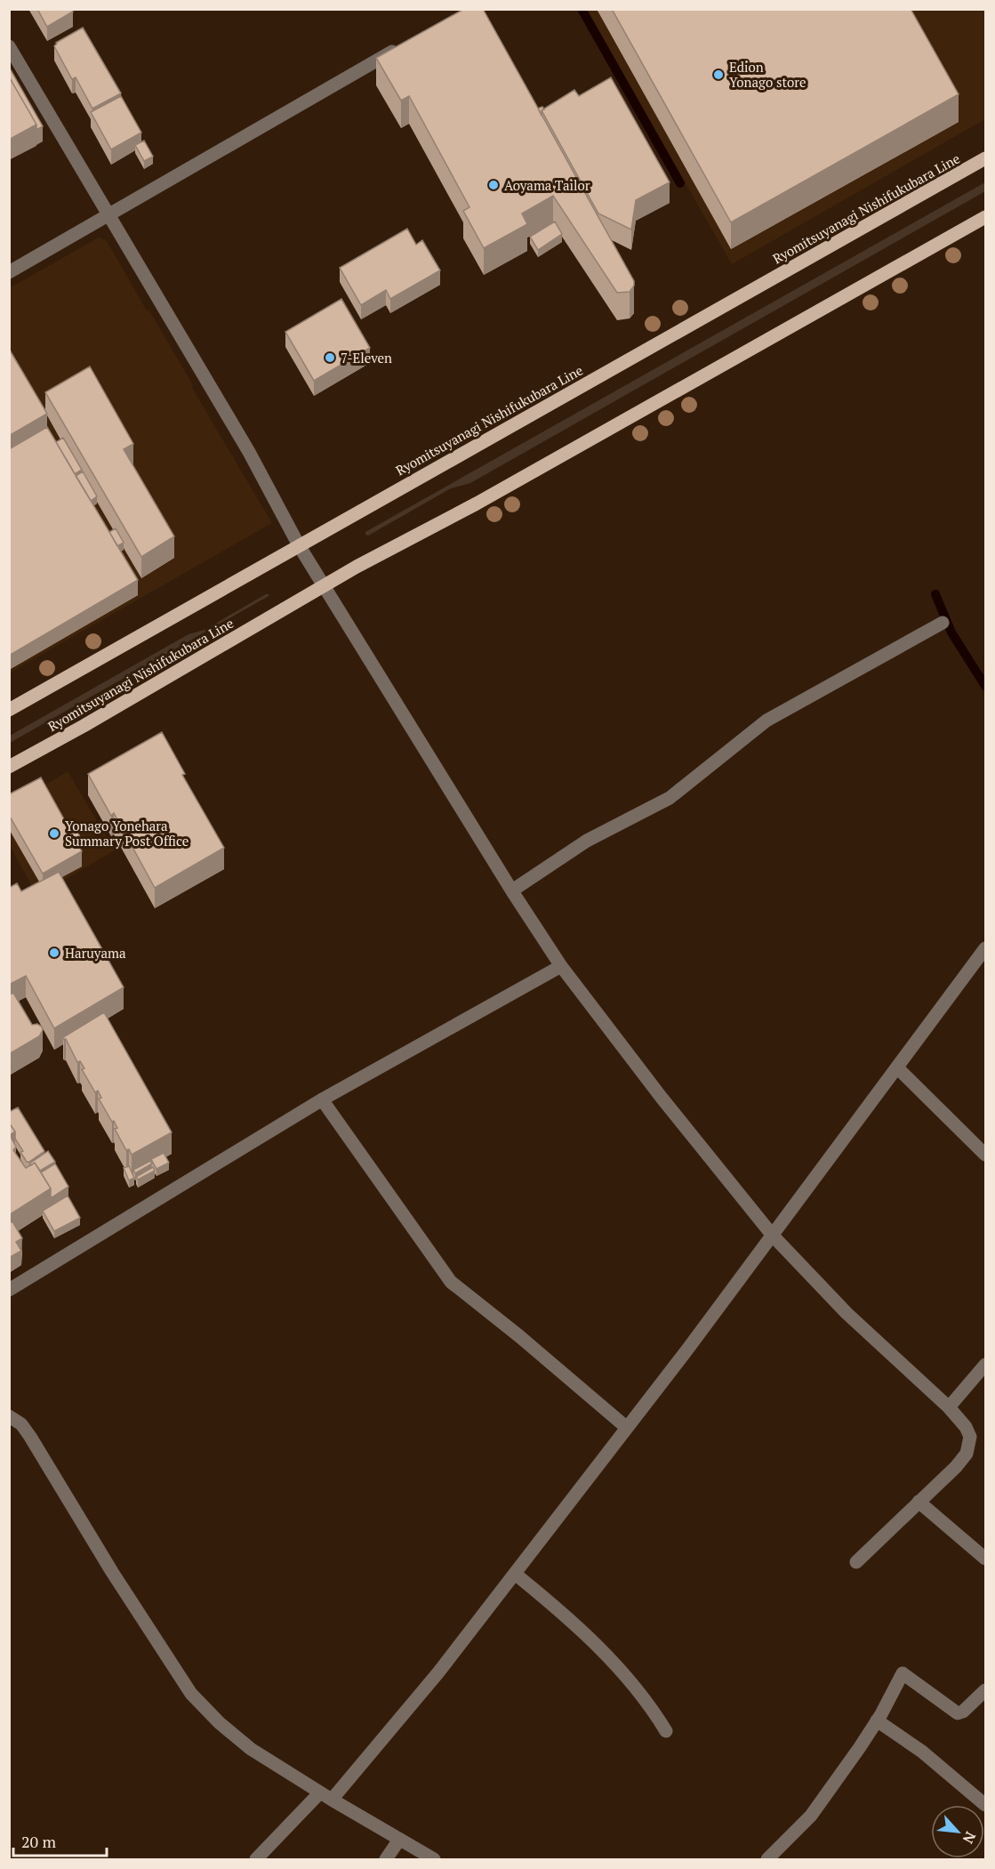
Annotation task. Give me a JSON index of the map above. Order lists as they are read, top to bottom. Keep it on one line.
{"streets":{"main road":["Ryomitsuyanagi Nishifukubara Line"]},"places":["Edion Yonago store","Aoyama Tailor","7-Eleven","Yonago Yonehara Summary Post Office","Haruyama"],"scale_bar":"20 m","north":"bottom right"}
